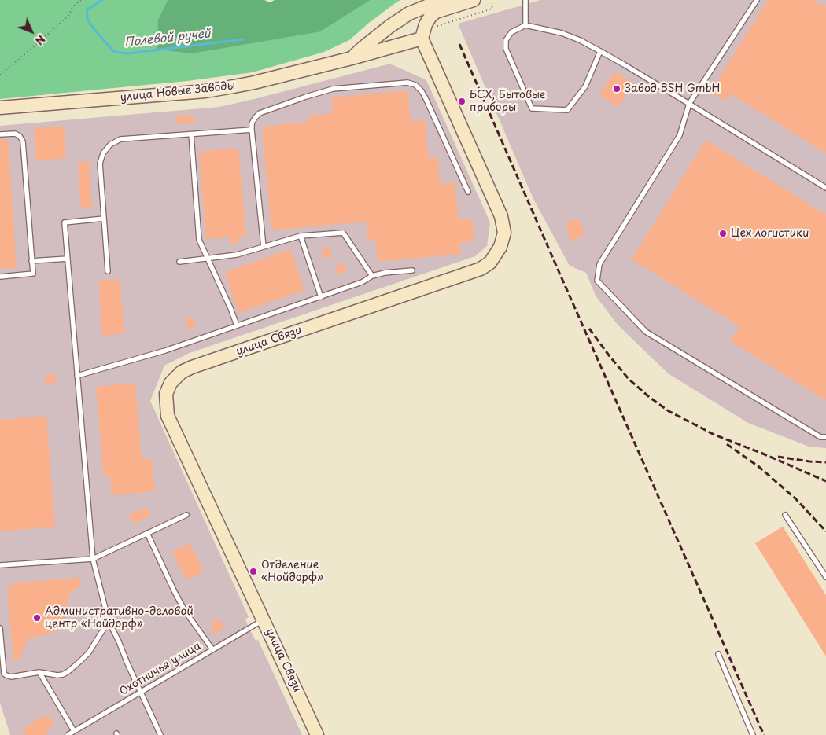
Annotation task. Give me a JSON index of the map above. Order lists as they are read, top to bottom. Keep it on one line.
{"streets":{"street":["улица Новые Заводы","улица Связи"],"lane":["Охотничья улица"]},"crossings":[["улица Новые Заводы","улица Связи"],["улица Связи","Охотничья улица"]],"water":["Полевой ручей"],"places":["Завод BSH GmbH","БСХ, Бытовые приборы","Цех логистики","Отделение «Нойдорф»","Административно-деловой центр «Нойдорф»"],"north":"bottom right"}
